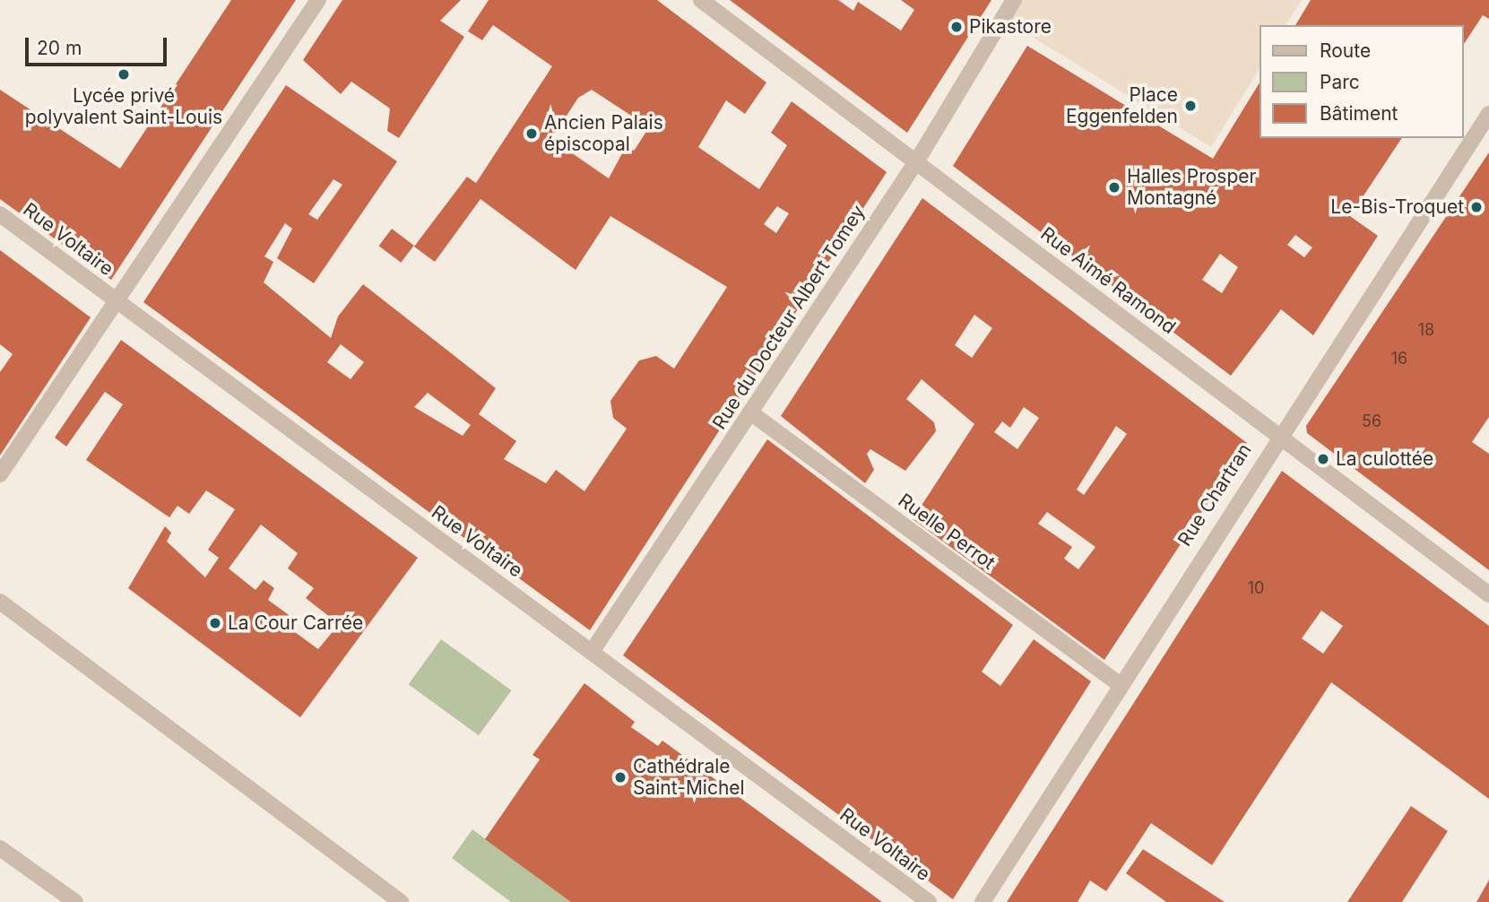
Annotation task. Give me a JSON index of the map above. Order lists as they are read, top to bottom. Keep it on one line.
{"streets":{"street":["Rue Voltaire","Rue Aimé Ramond","Rue du Docteur Albert Tomey","Rue Chartran","Ruelle Perrot"]},"crossings":[["Rue Voltaire","Rue du Docteur Albert Tomey"],["Rue Aimé Ramond","Rue du Docteur Albert Tomey"],["Rue Aimé Ramond","Rue Chartran"],["Rue du Docteur Albert Tomey","Ruelle Perrot"],["Rue Chartran","Ruelle Perrot"]],"places":["Pikastore","Lycée privé polyvalent Saint-Louis","Place Eggenfelden","Ancien Palais épiscopal","Halles Prosper Montagné","Le-Bis-Troquet","La culottée","La Cour Carrée","Cathédrale Saint-Michel"],"house_numbers":["18","16","56","10"],"legend":["Route","Parc","Bâtiment"],"scale_bar":"20 m"}
